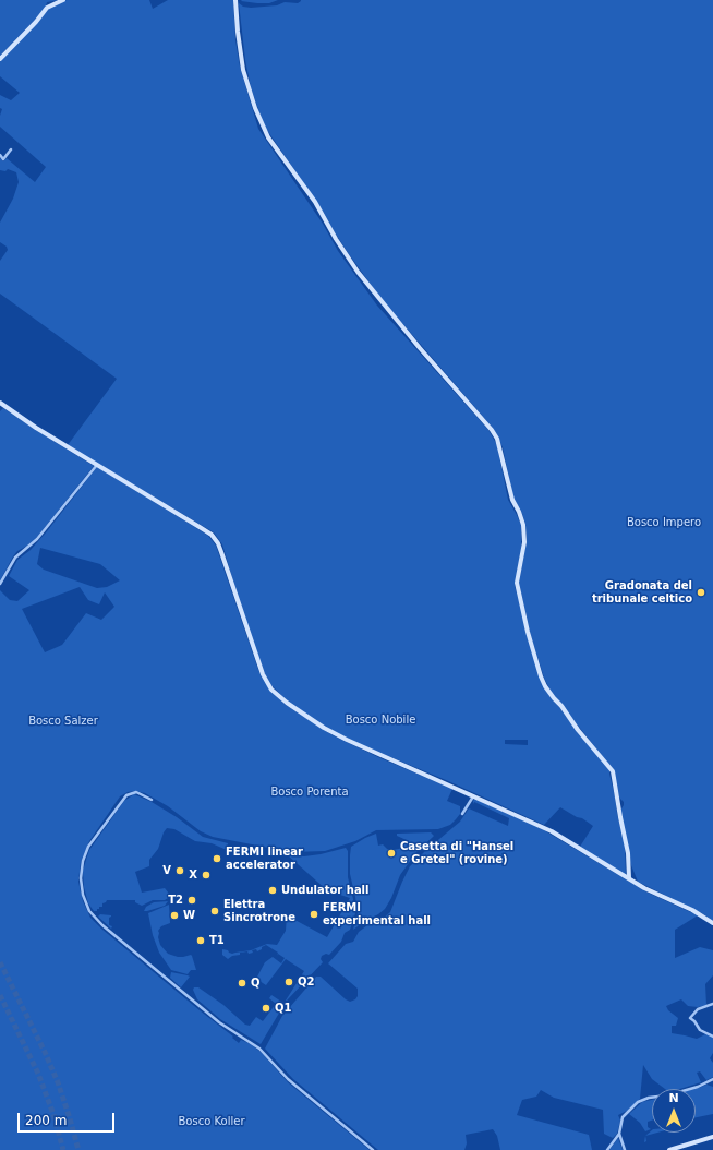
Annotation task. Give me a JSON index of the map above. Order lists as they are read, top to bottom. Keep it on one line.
{"parks":["Bosco Impero","Bosco Nobile","Bosco Salzer","Bosco Porenta","Bosco Koller"],"places":["Gradonata del tribunale celtico","Casetta di \"Hansel e Gretel\" (rovine)","FERMI linear accelerator","V","X","Undulator hall","T2","Elettra Sincrotrone","FERMI experimental hall","W","T1","Q2","Q","Q1"],"scale_bar":"200 m","north":"top"}
